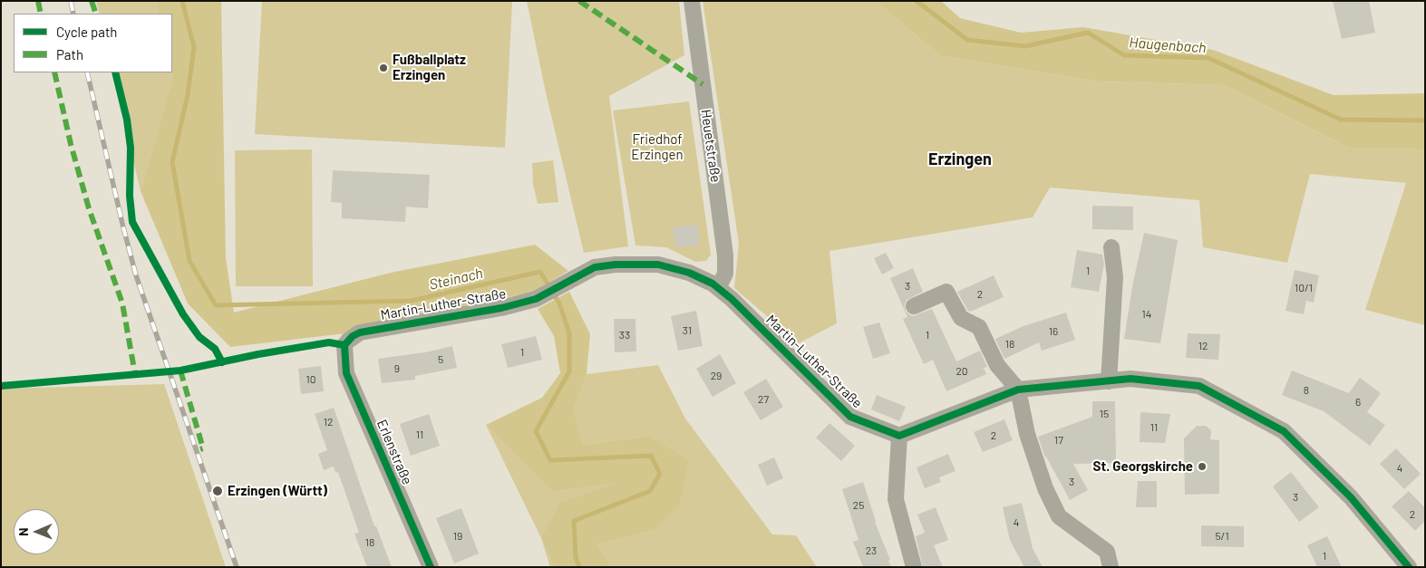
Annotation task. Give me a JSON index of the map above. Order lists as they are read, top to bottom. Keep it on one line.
{"streets":{"street":["Heuetstraße","Martin-Luther-Straße","Erlenstraße"]},"crossings":[["Heuetstraße","Martin-Luther-Straße"],["Martin-Luther-Straße","Erlenstraße"]],"districts":["Erzingen"],"water":["Haugenbach","Steinach"],"parks":["Friedhof Erzingen"],"places":["Fußballplatz Erzingen","St. Georgskirche","Erzingen (Württ)"],"house_numbers":["1","3","10/1","2","14","31","16","33","1","18","12","1","5","9","20","29","10","8","27","6","15","12","11","11","2","17","4","3","3","25","2","4","19","5/1","18","23","1"],"legend":["Cycle path","Path"],"north":"left"}
